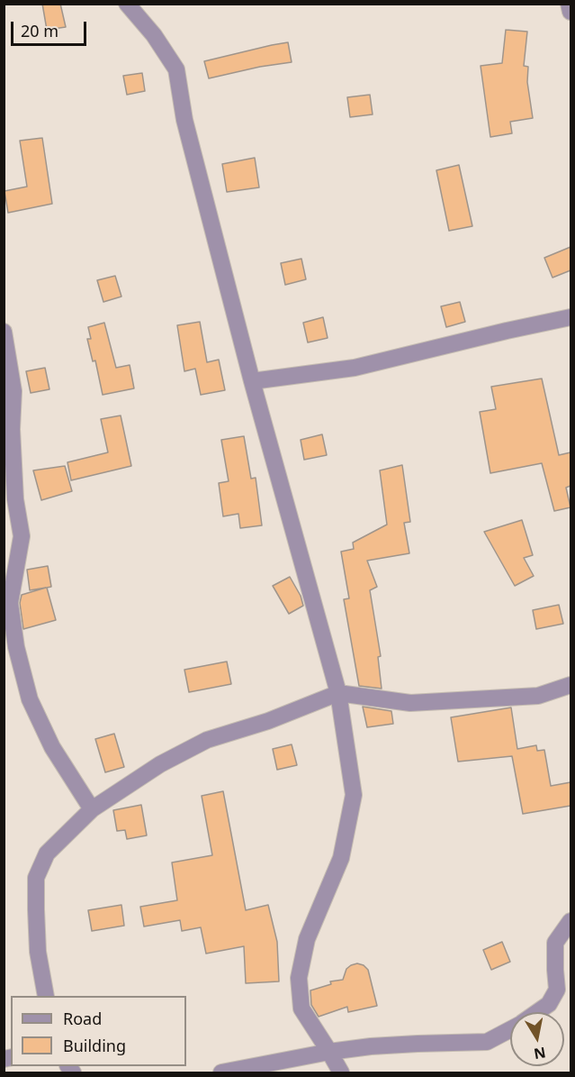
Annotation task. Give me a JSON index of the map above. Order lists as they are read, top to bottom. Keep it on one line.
{"legend":["Road","Building"],"scale_bar":"20 m","north":"bottom"}
